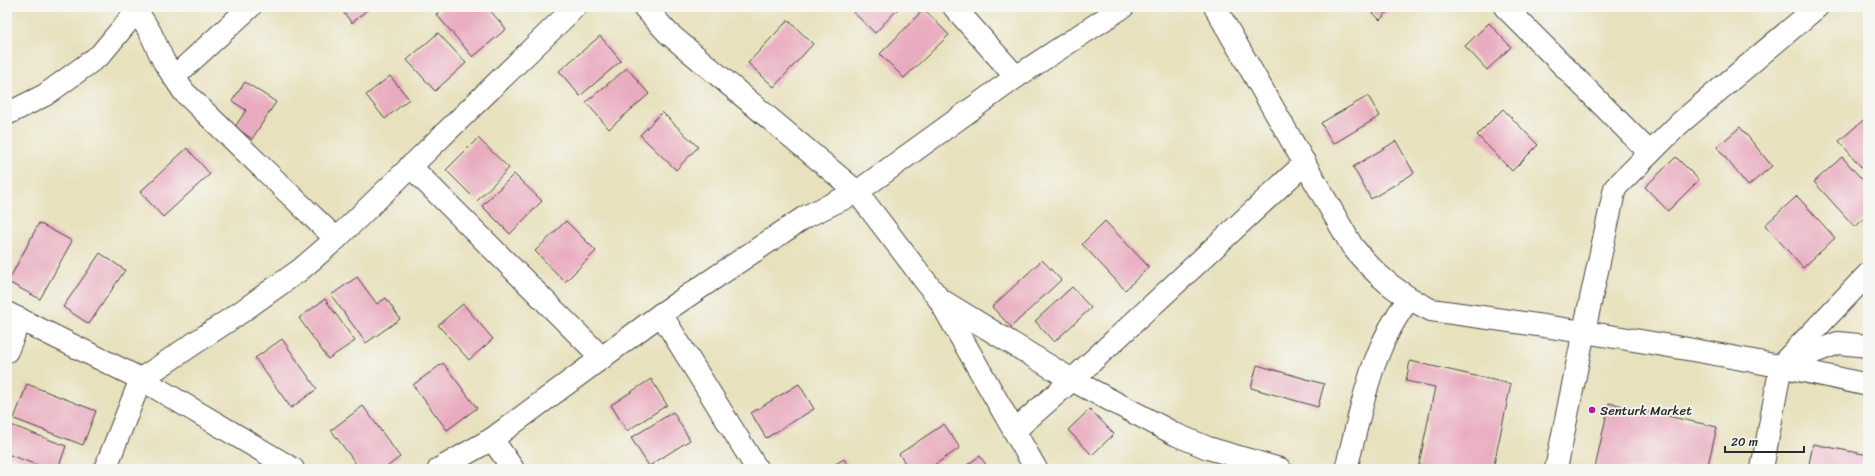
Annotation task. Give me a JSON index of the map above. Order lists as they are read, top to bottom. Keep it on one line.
{"places":["Senturk Market"],"scale_bar":"20 m"}
